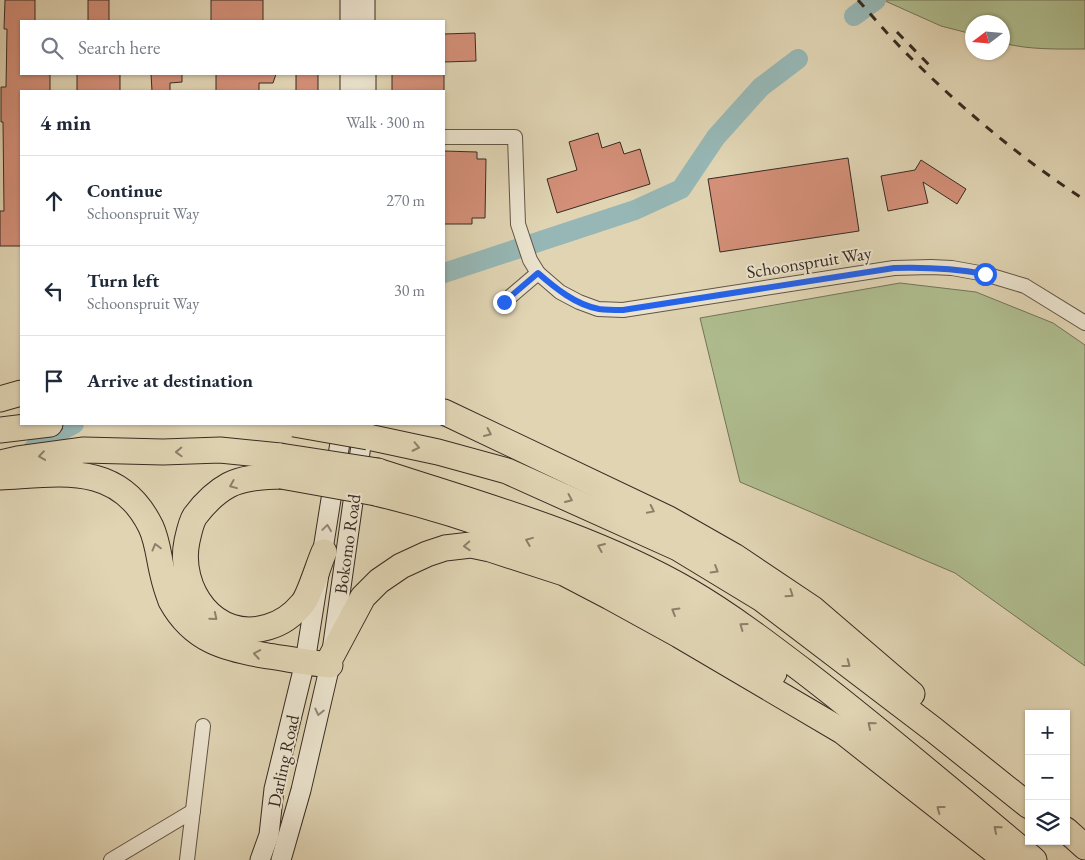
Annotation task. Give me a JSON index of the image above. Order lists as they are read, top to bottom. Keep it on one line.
{"streets":{"main road":["Bokomo Road","Darling Road"],"street":["Schoonspruit Way"]},"crossings":[["Bokomo Road","Darling Road"]],"north":"left","page":{"search":"Search here","heading":["4 min","Walk · 300 m"],"list":[["Continue","Schoonspruit Way","270 m"],["Turn left","Schoonspruit Way","30 m"],"Arrive at destination"],"map_buttons":["+","−"]}}
